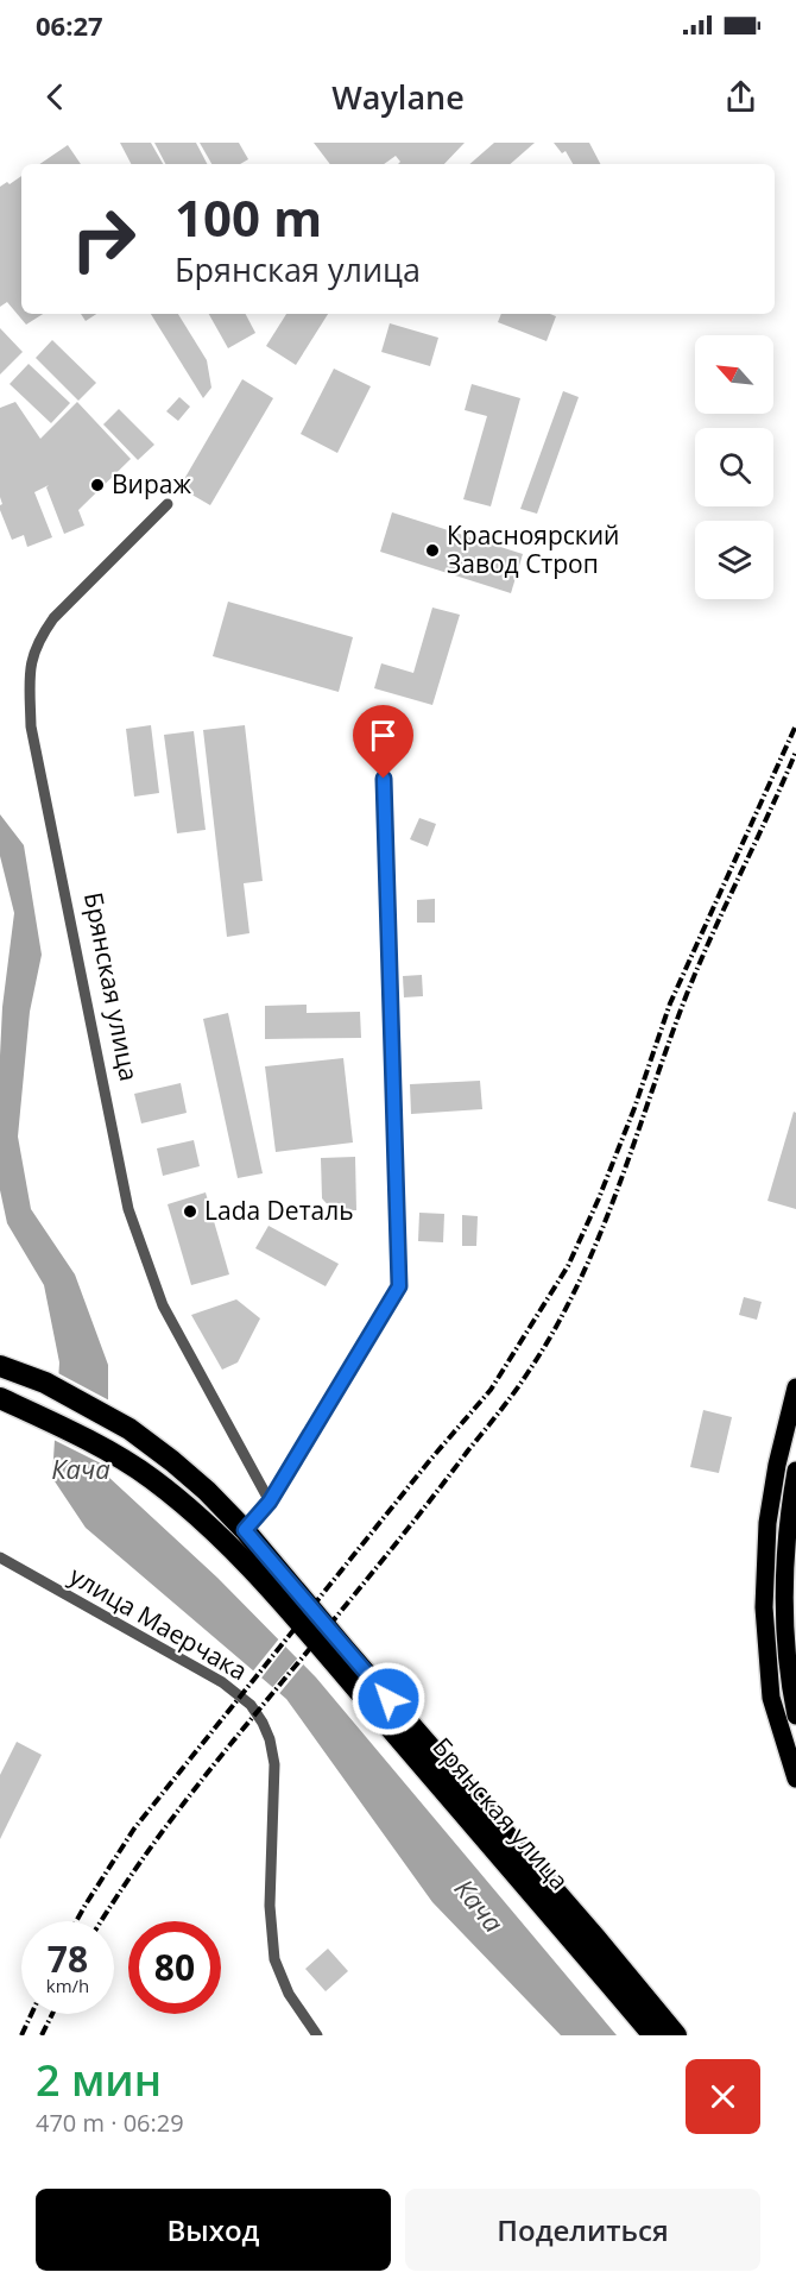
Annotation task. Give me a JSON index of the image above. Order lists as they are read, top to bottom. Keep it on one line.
{"streets":{"highway":["Брянская улица"],"street":["улица Маерчака"]},"water":["Кача"],"places":["Вираж","Красноярский Завод Строп","Lada Dеталь"],"north":"top left","page":{"status":"06:27","header":"Waylane","turn":["100 m","Брянская улица"],"speed":"78 km/h","limit":"80","heading":["2 мин","470 m · 06:29"],"buttons":["Выход","Поделиться"]}}
